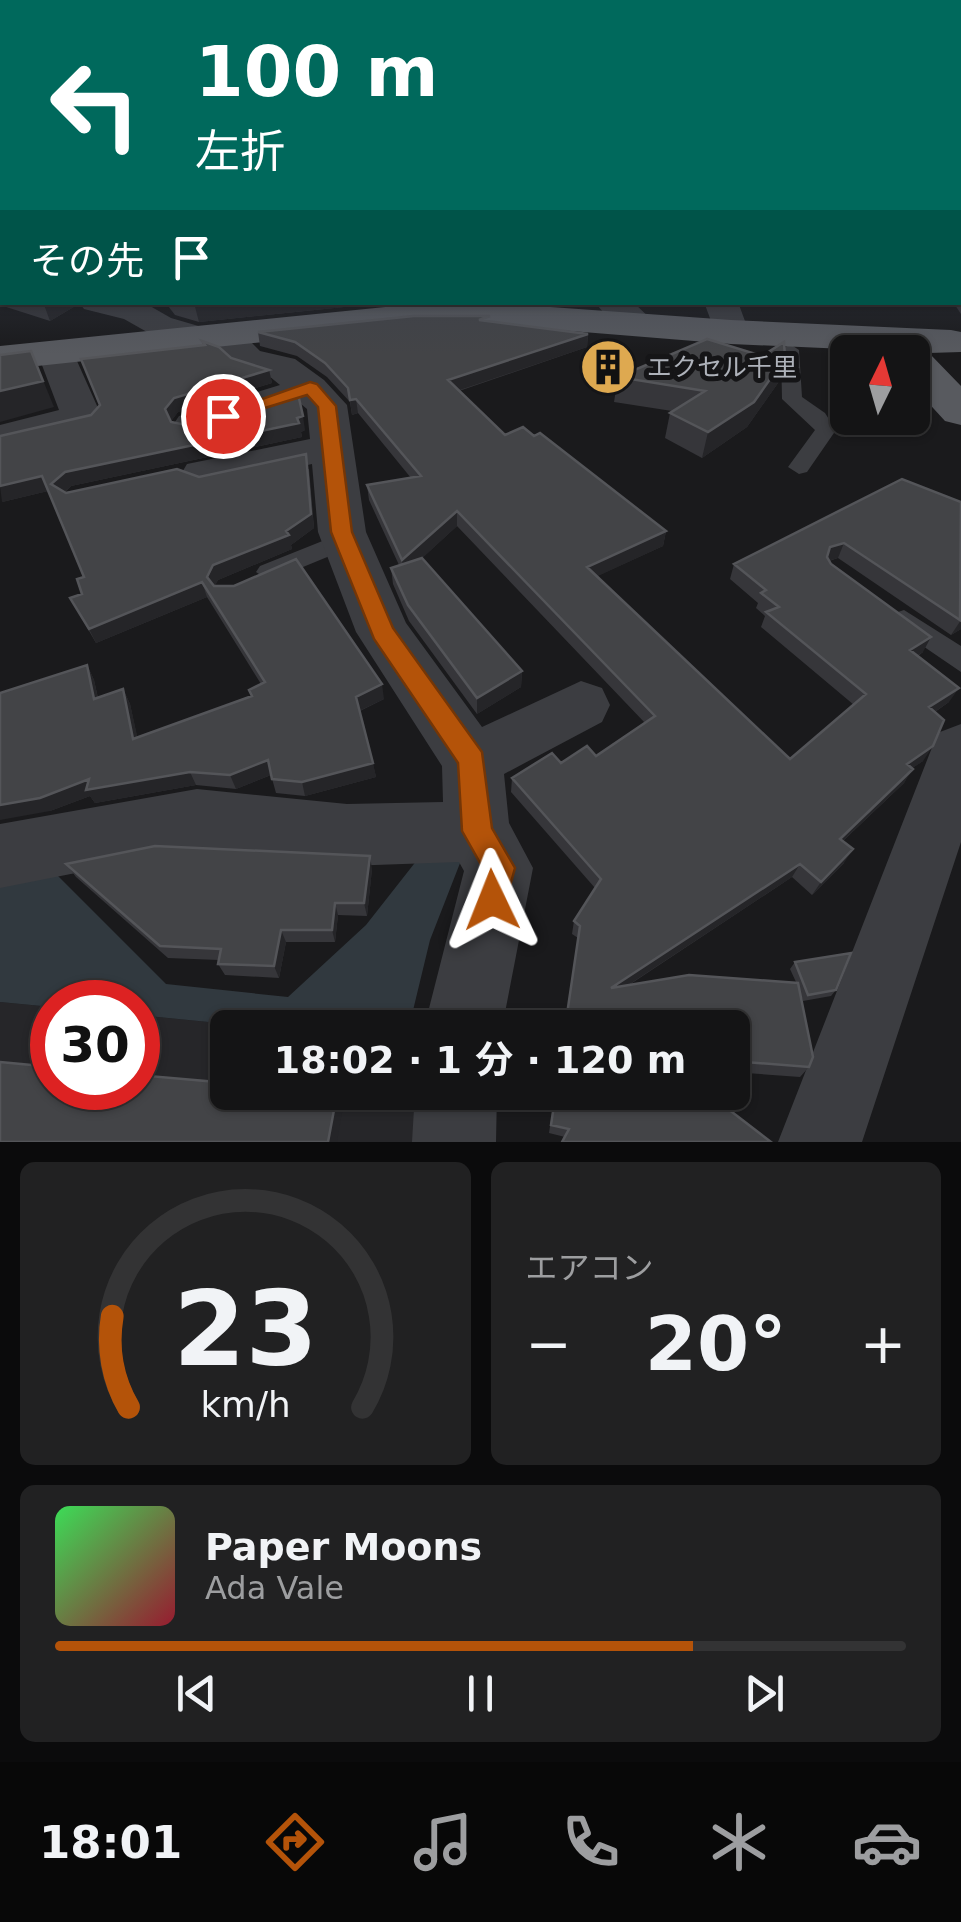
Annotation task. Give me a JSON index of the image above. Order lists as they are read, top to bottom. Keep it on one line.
{"places":{"building":["エクセル千里"]},"north":"top","page":{"turn":["100 m","左折"],"then":"その先","limit":"30","trip":"18:02 · 1 分 · 120 m","tile":"エアコン","heat":["−","20°","+"],"song":["Paper Moons","Ada Vale"],"tabs":"18:01","gauge":["23","km/h"]}}
